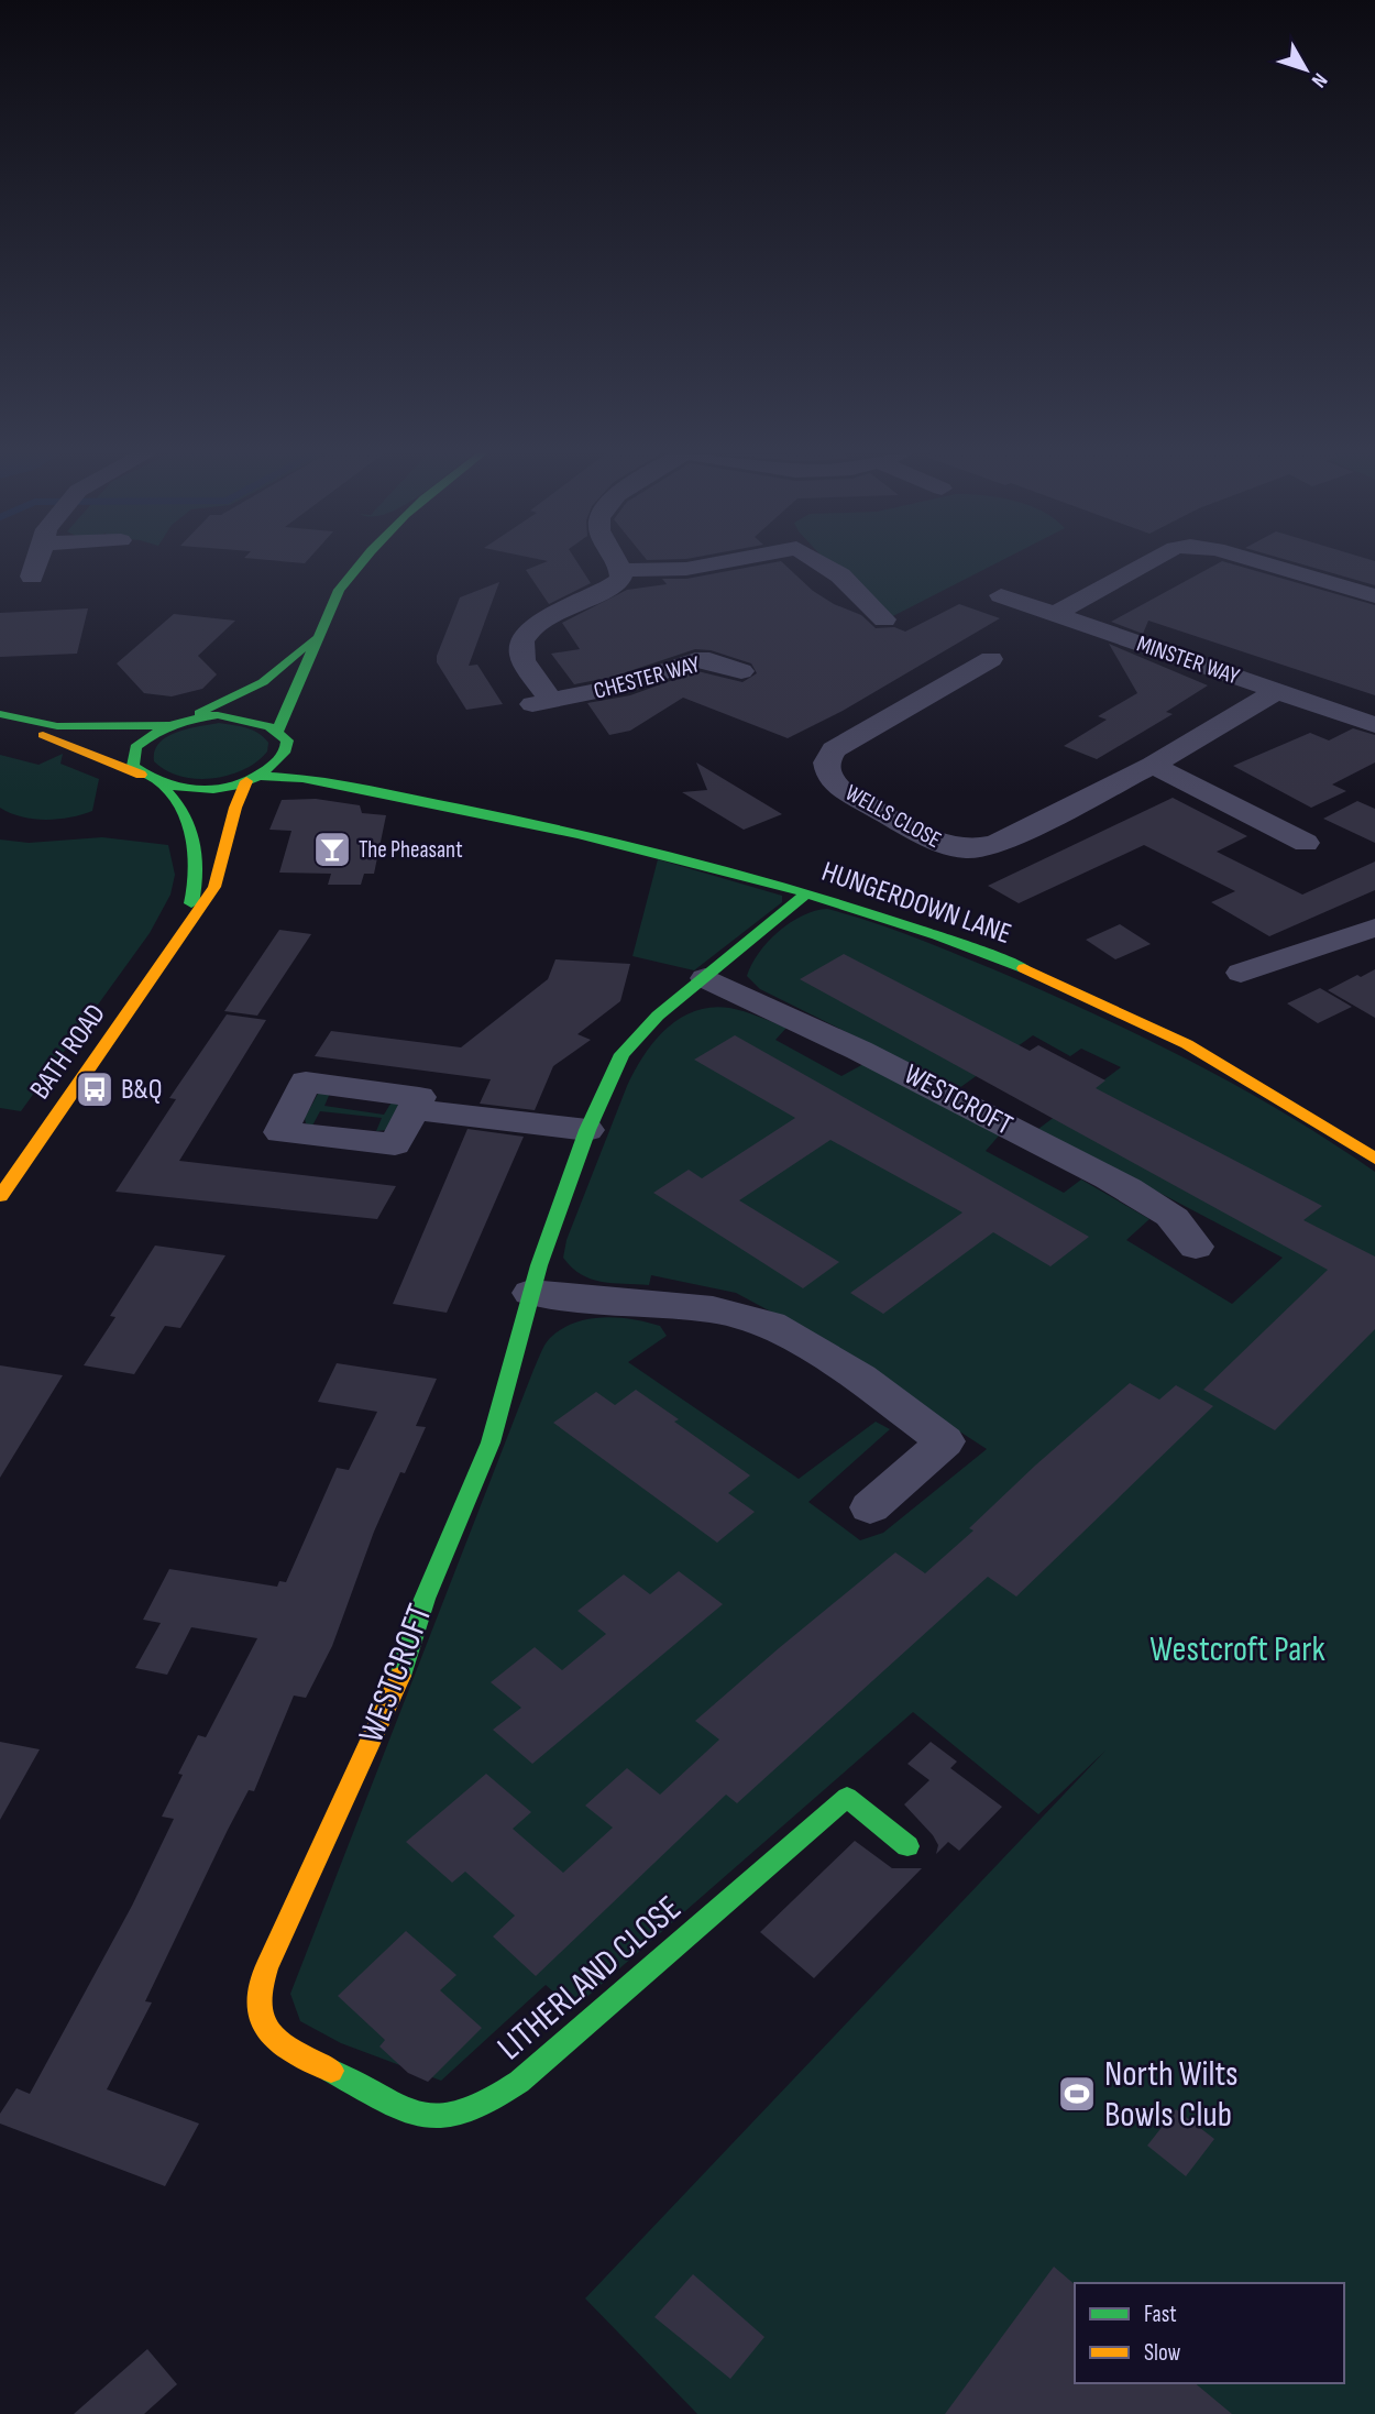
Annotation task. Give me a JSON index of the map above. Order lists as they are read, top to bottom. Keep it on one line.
{"streets":{"main road":["HUNGERDOWN LANE","BATH ROAD","WESTCROFT","LITHERLAND CLOSE"],"street":["MINSTER WAY","CHESTER WAY","WELLS CLOSE"]},"crossings":[["MINSTER WAY","WELLS CLOSE"],["HUNGERDOWN LANE","BATH ROAD"],["HUNGERDOWN LANE","WESTCROFT"],["WESTCROFT","LITHERLAND CLOSE"]],"parks":["Westcroft Park"],"places":{"bar":["The Pheasant"],"bus stop":["B&Q"],"sports":["North Wilts Bowls Club"]},"legend":["Fast","Slow"],"north":"bottom right"}
